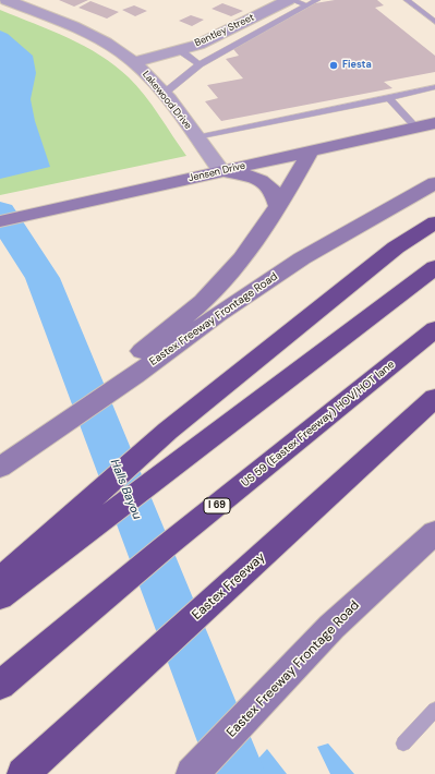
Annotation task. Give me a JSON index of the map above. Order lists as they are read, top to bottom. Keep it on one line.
{"streets":{"highway":["US 59 (Eastex Freeway) HOV/HOT lane","I 69","Eastex Freeway"],"main road":["Jensen Drive","Eastex Freeway Frontage Road"],"street":["Bentley Street","Lakewood Drive"]},"crossings":[["Bentley Street","Lakewood Drive"],["Lakewood Drive","Jensen Drive"]],"water":["Halls Bayou"],"places":["Fiesta"]}
